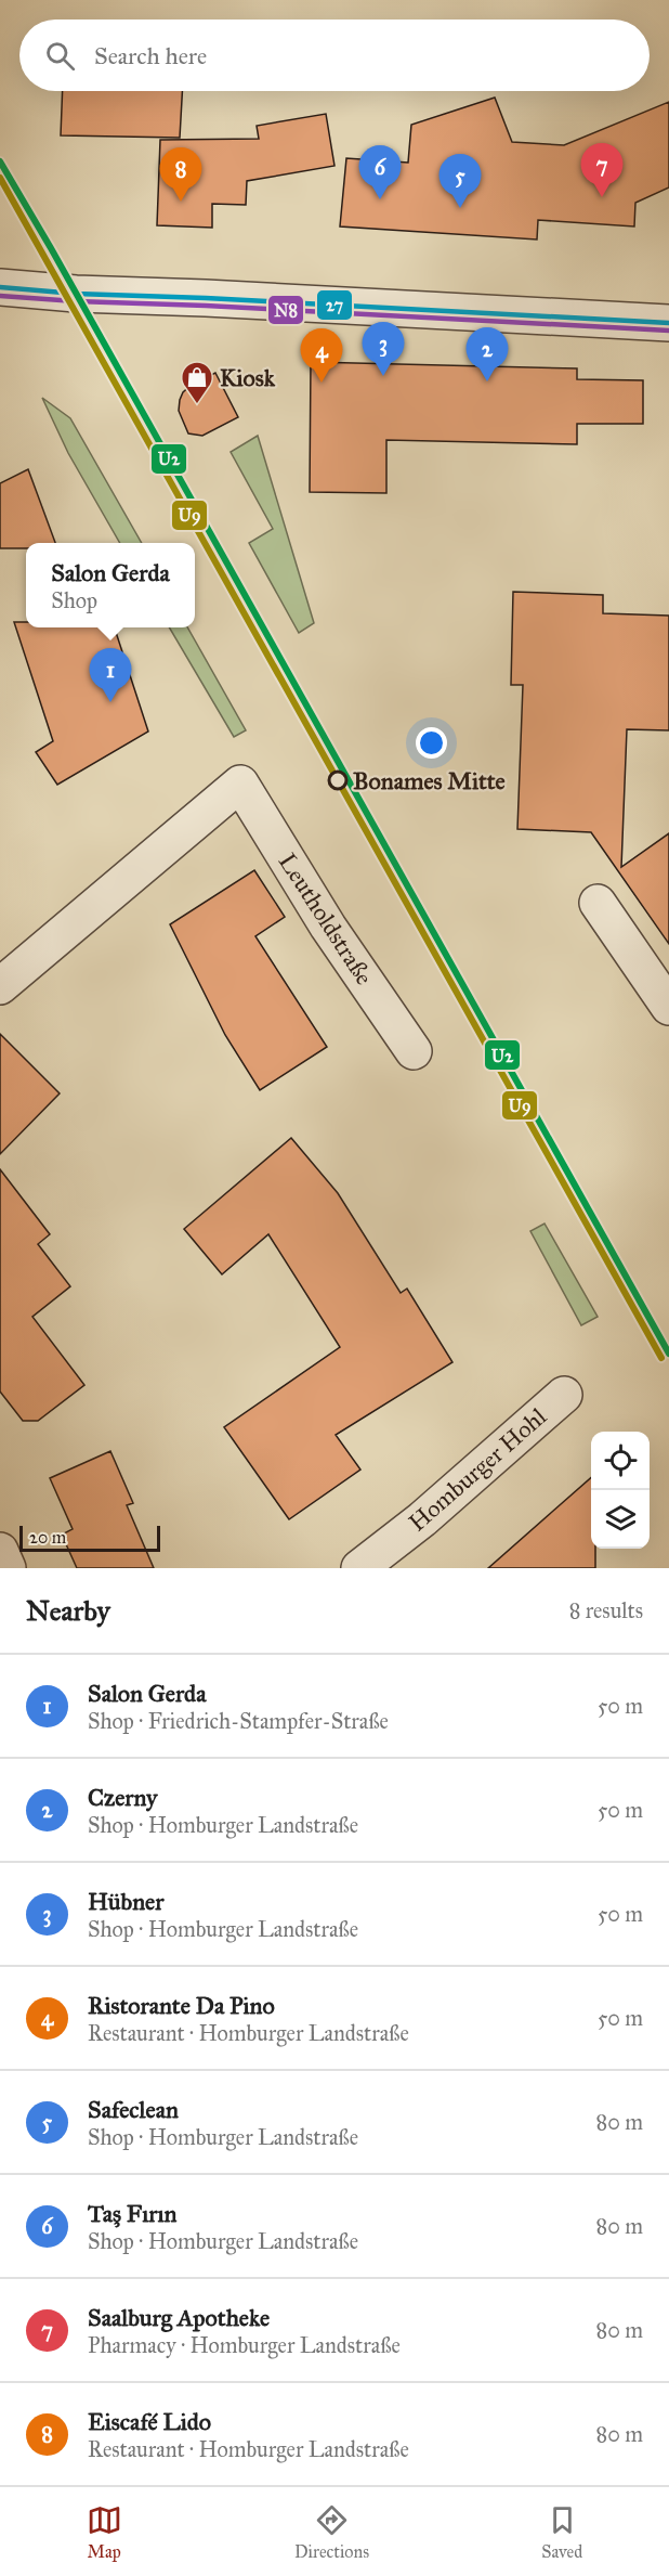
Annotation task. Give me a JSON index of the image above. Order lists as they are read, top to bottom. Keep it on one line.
{"streets":{"street":["Leutholdstraße","Homburger Hohl"]},"places":{"shop":["Kiosk"],"other":["Bonames Mitte"]},"lines":["transit line U2","transit line U9","transit line 27","transit line N8"],"scale_bar":"20 m","page":{"search":"Search here","pins":["7","6","8","5","3","2","4","1"],"popup":["Salon Gerda","Shop"],"scale":"20 m","heading":["Nearby","8 results"],"list":[{"mark":"1","name":"Salon Gerda","note":"Shop · Friedrich-Stampfer-Straße","value":"50 m"},{"mark":"2","name":"Czerny","note":"Shop · Homburger Landstraße","value":"50 m"},{"mark":"3","name":"Hübner","note":"Shop · Homburger Landstraße","value":"50 m"},{"mark":"4","name":"Ristorante Da Pino","note":"Restaurant · Homburger Landstraße","value":"50 m"},{"mark":"5","name":"Safeclean","note":"Shop · Homburger Landstraße","value":"80 m"},{"mark":"6","name":"Taş Fırın","note":"Shop · Homburger Landstraße","value":"80 m"},{"mark":"7","name":"Saalburg Apotheke","note":"Pharmacy · Homburger Landstraße","value":"80 m"},{"mark":"8","name":"Eiscafé Lido","note":"Restaurant · Homburger Landstraße","value":"80 m"}],"nav":["Map","Directions","Saved"]}}
